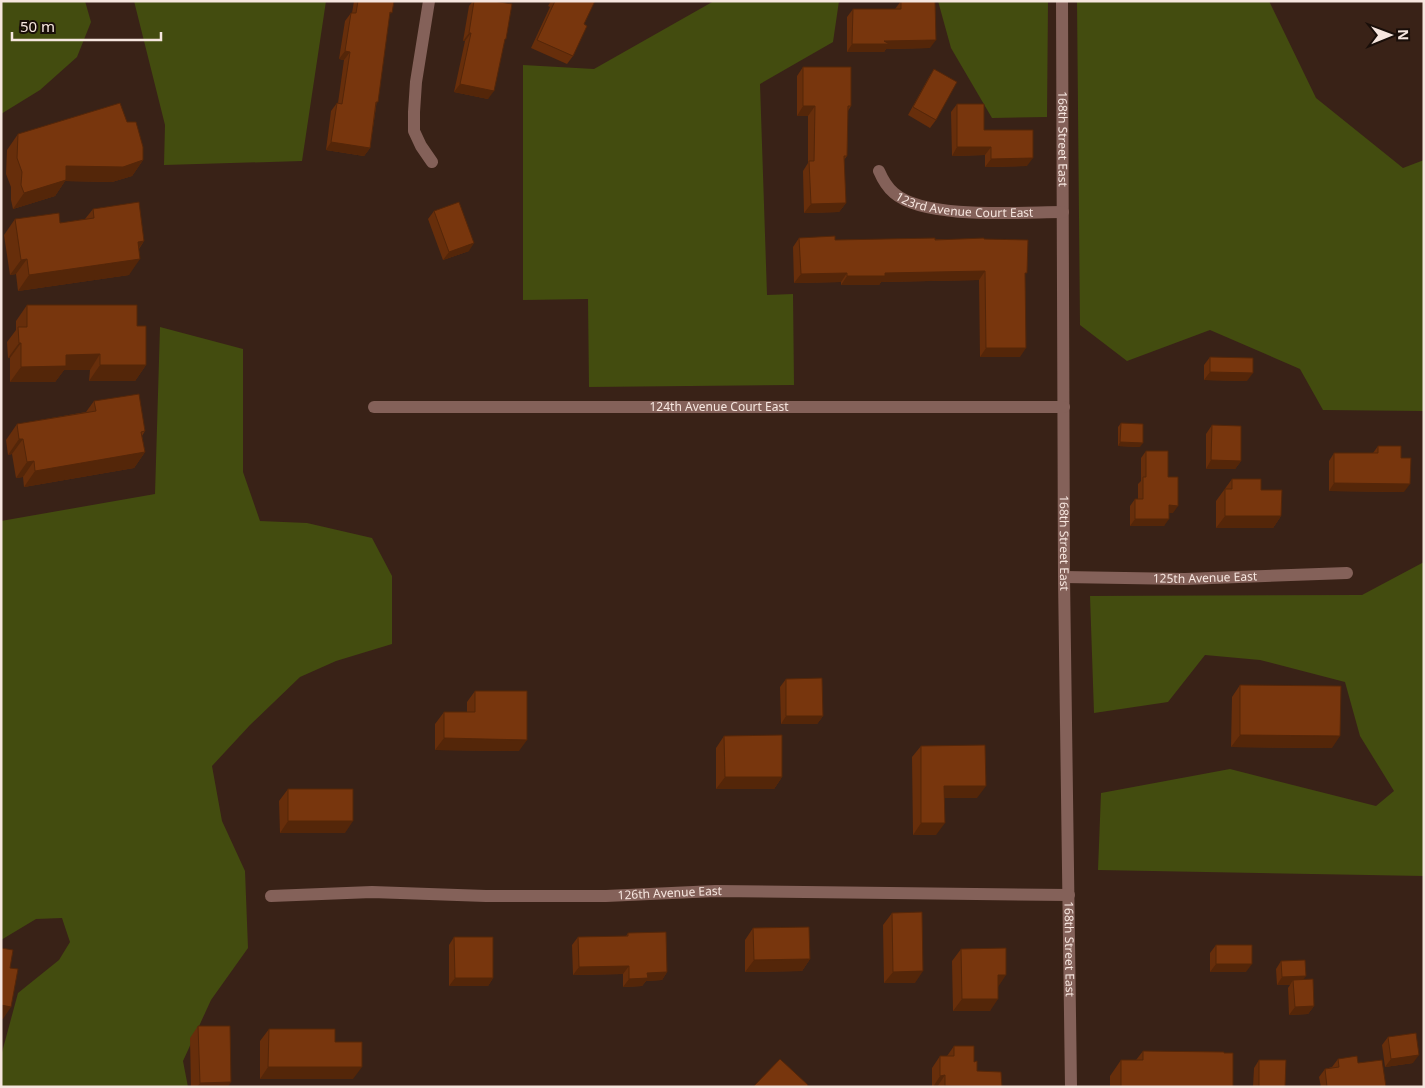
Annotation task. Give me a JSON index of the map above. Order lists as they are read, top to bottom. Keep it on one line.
{"streets":{"street":["168th Street East","123rd Avenue Court East","124th Avenue Court East","125th Avenue East","126th Avenue East"]},"crossings":[["168th Street East","123rd Avenue Court East"],["168th Street East","124th Avenue Court East"],["168th Street East","125th Avenue East"],["168th Street East","126th Avenue East"]],"scale_bar":"50 m","north":"right"}
